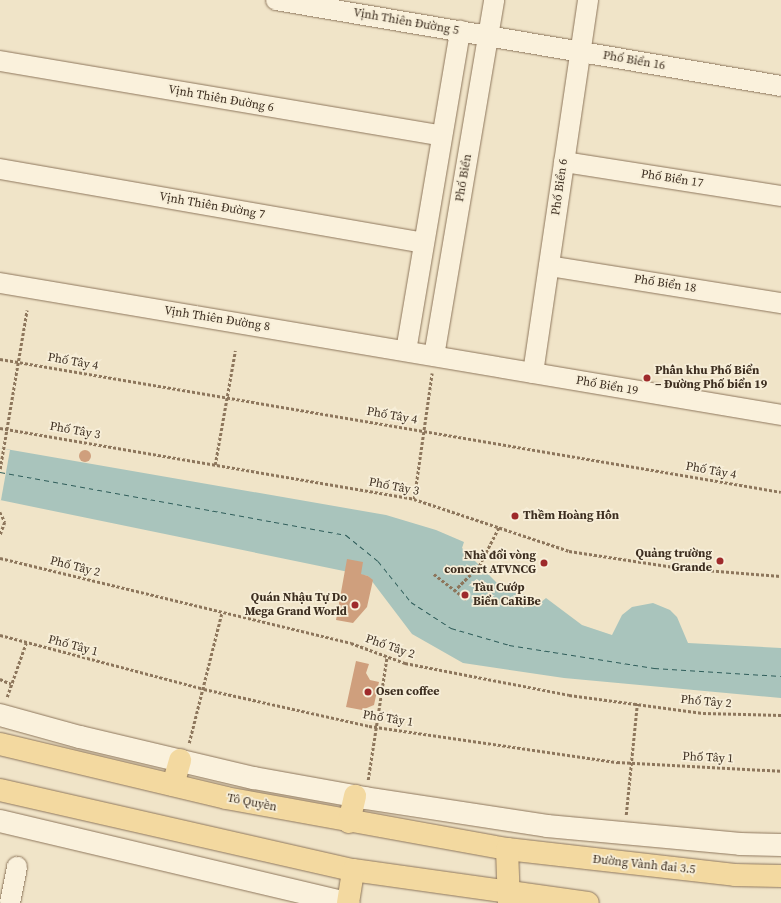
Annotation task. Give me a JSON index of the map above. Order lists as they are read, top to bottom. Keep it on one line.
{"streets":{"main road":["Tô Quyền","Đường Vành đai 3.5"],"street":["Vịnh Thiên Đường 5","Phố Biển 16","Vịnh Thiên Đường 6","Phố Biển","Phố Biển 17","Phố Biển 6","Vịnh Thiên Đường 7","Phố Biển 18","Vịnh Thiên Đường 8","Phố Biển 19"],"path":["Phố Tây 4","Phố Tây 3","Phố Tây 2","Phố Tây 1"]},"crossings":[["Vịnh Thiên Đường 5","Phố Biển 16"],["Vịnh Thiên Đường 5","Phố Biển"],["Phố Biển 16","Phố Biển"],["Phố Biển 16","Phố Biển 6"],["Phố Biển","Vịnh Thiên Đường 8"],["Phố Biển","Phố Biển 19"],["Phố Biển 17","Phố Biển 6"],["Phố Biển 6","Phố Biển 18"],["Phố Biển 6","Phố Biển 19"],["Vịnh Thiên Đường 8","Phố Biển 19"],["Tô Quyền","Đường Vành đai 3.5"]],"places":["Phân khu Phố Biển – Đường Phố biển 19","Thềm Hoàng Hôn","Quảng trường Grande","Nhà đổi vòng concert ATVNCG","Tàu Cướp Biển CaRiBe","Quán Nhậu Tự Do Mega Grand World","Osen coffee"]}
